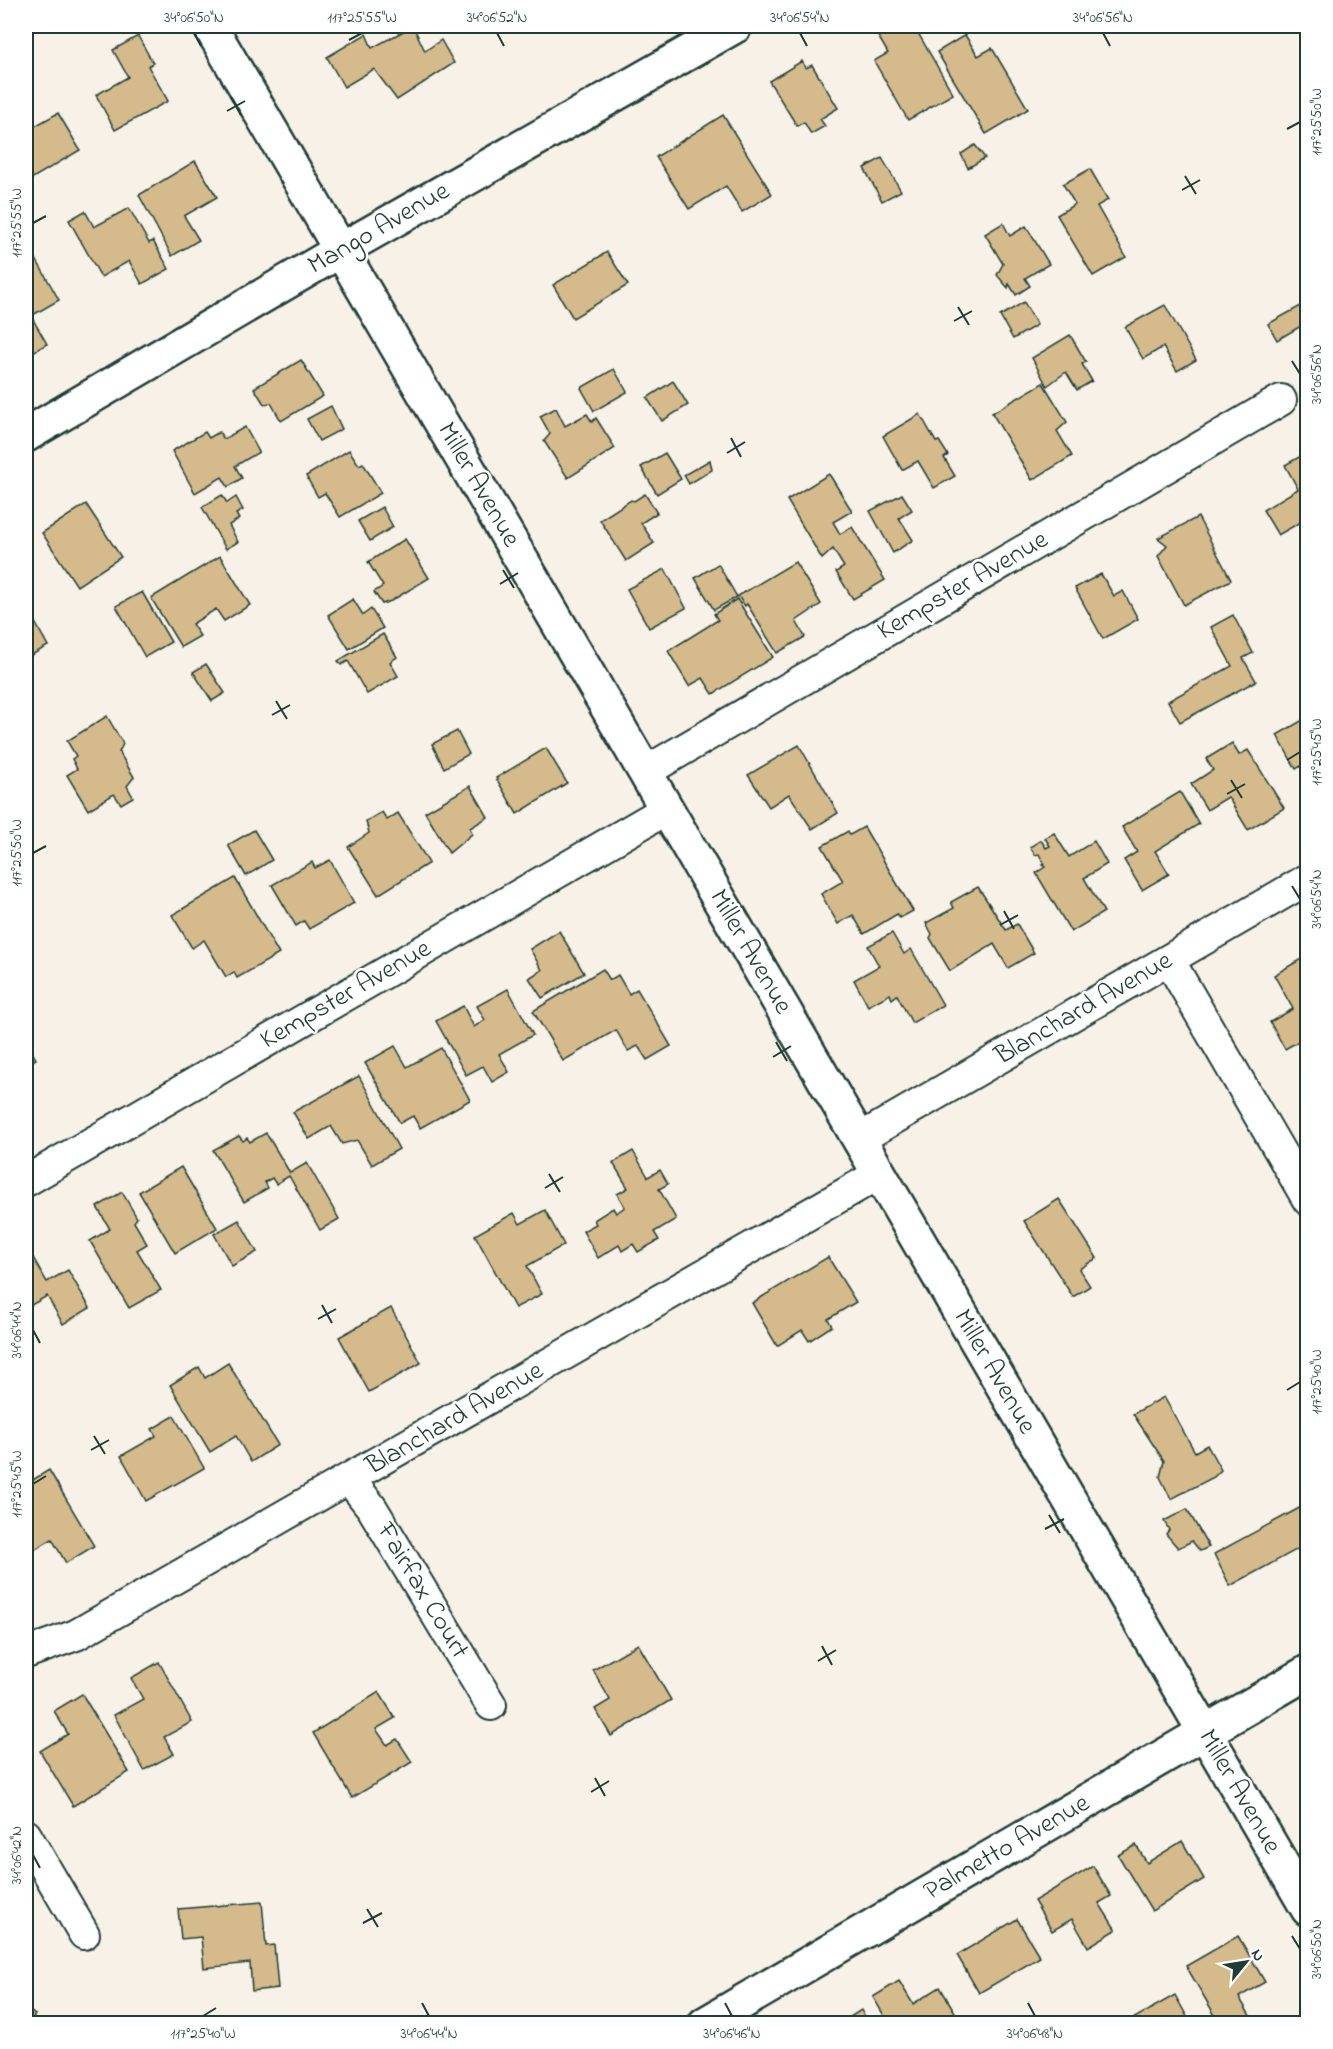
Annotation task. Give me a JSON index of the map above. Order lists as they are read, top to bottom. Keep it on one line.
{"streets":{"street":["Mango Avenue","Miller Avenue","Kempster Avenue","Blanchard Avenue","Fairfax Court","Palmetto Avenue"]},"crossings":[["Mango Avenue","Miller Avenue"],["Miller Avenue","Kempster Avenue"],["Miller Avenue","Blanchard Avenue"],["Miller Avenue","Palmetto Avenue"],["Blanchard Avenue","Fairfax Court"]],"north":"top right","coordinates":["34°06'50\"N","117°25'55\"W","34°06'52\"N","34°06'54\"N","34°06'56\"N","117°25'50\"W","117°25'45\"W","34°06'44\"N","117°25'40\"W","34°06'42\"N","34°06'46\"N","34°06'48\"N"]}
